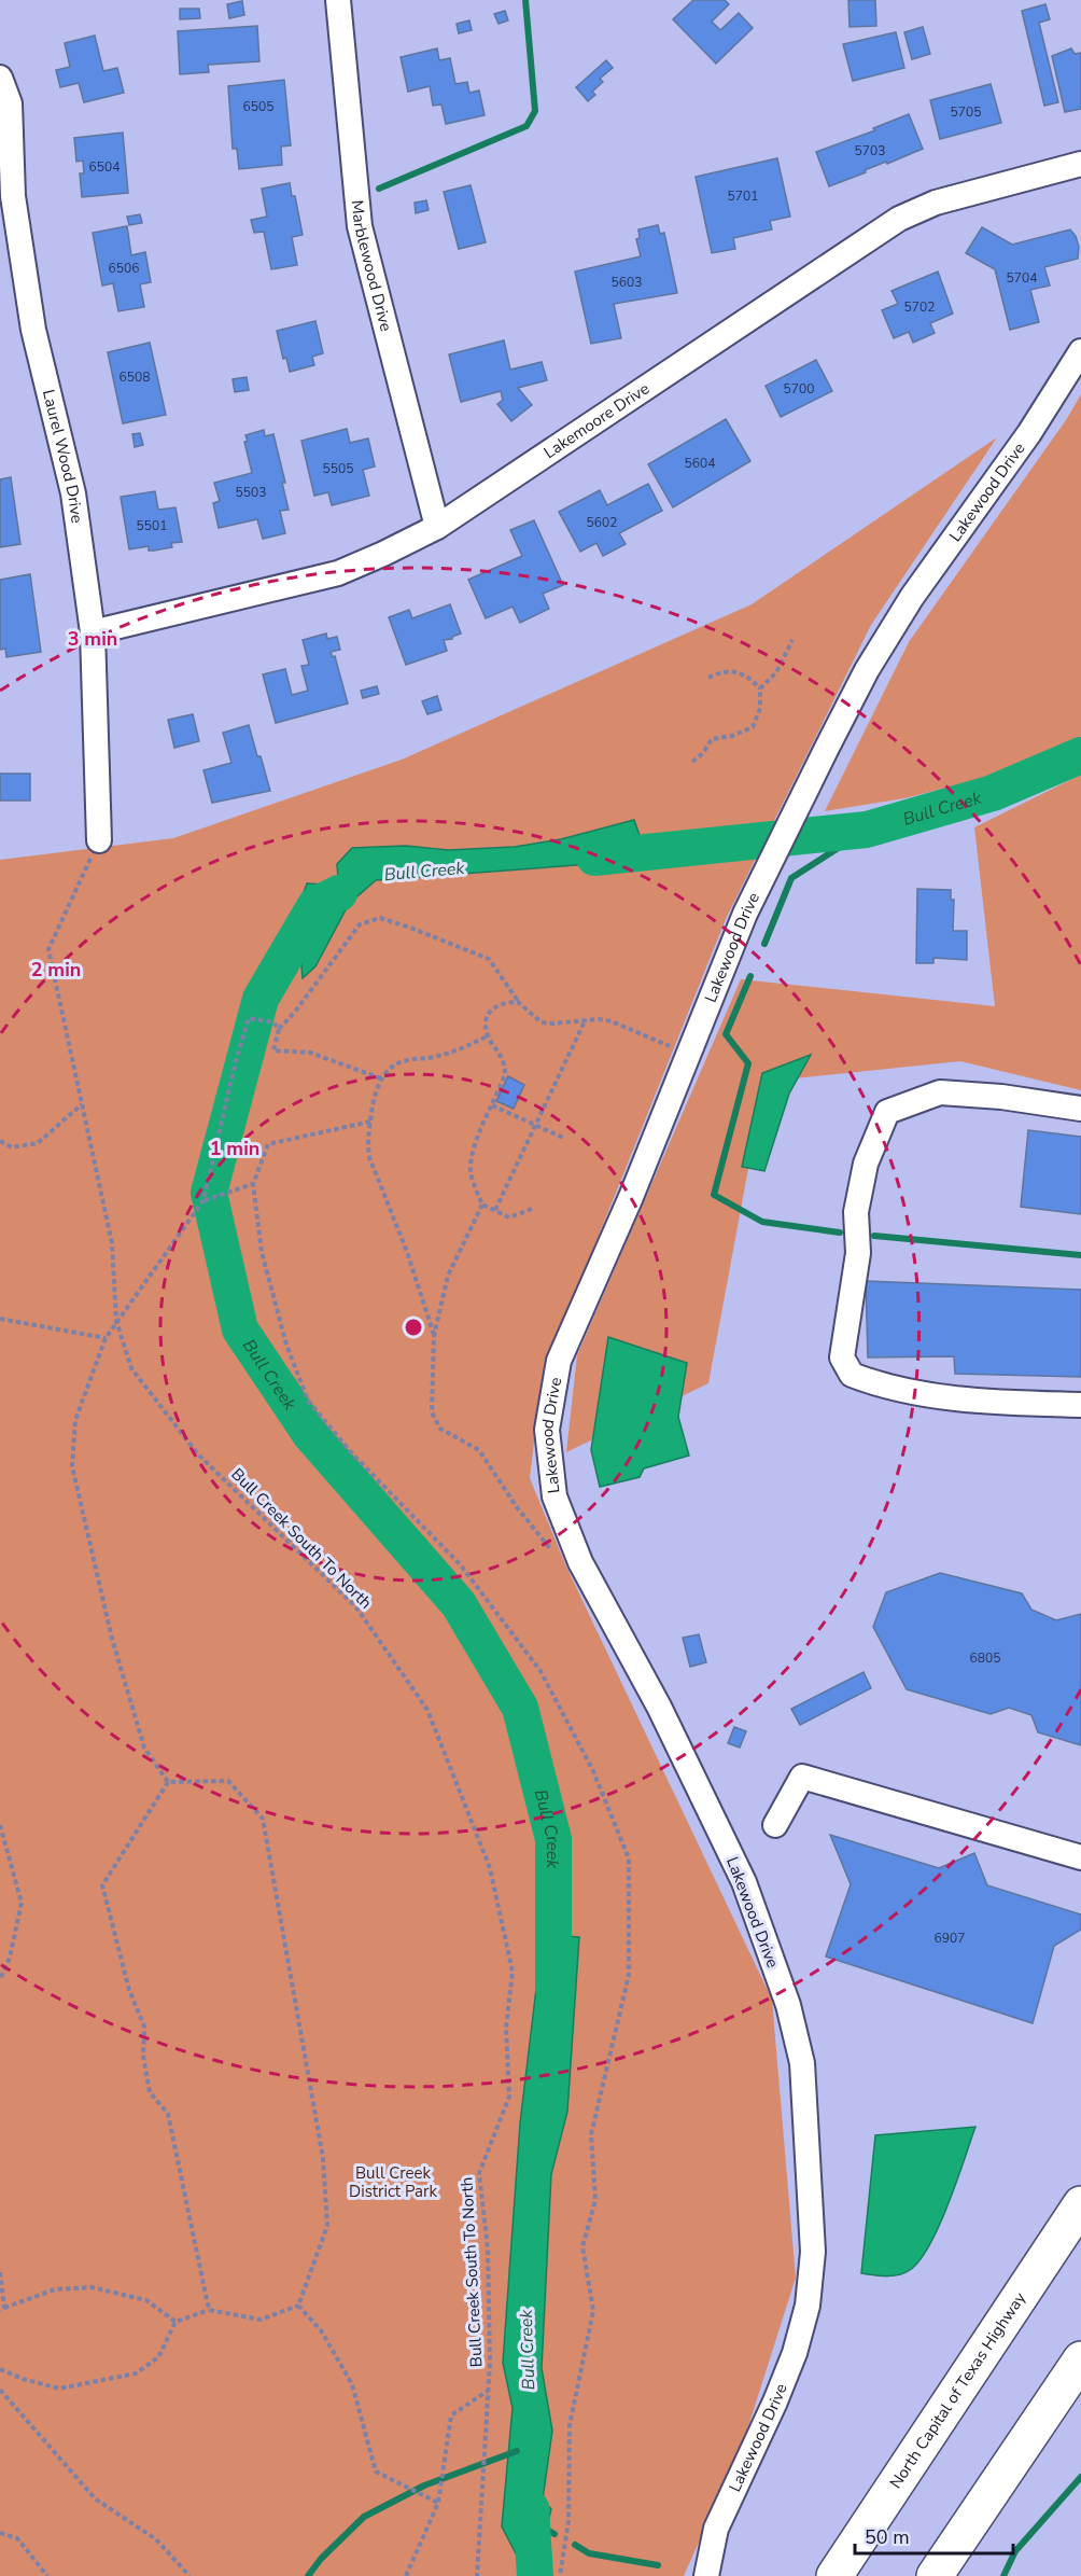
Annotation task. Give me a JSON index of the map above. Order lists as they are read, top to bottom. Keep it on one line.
{"streets":{"highway":["North Capital of Texas Highway"],"street":["Marblewood Drive","Lakemoore Drive","Laurel Wood Drive","Lakewood Drive"],"path":["Bull Creek South To North"]},"crossings":[["Marblewood Drive","Lakemoore Drive"],["Lakemoore Drive","Laurel Wood Drive"],["Laurel Wood Drive","Bull Creek South To North"]],"water":["Bull Creek"],"parks":["Bull Creek District Park"],"house_numbers":["6505","5705","5703","6504","5701","6506","5704","5603","5702","6508","5700","5604","5505","5503","5602","5501","6805","6907"],"scale_bar":"50 m","rings":["3 min","2 min","1 min"]}
